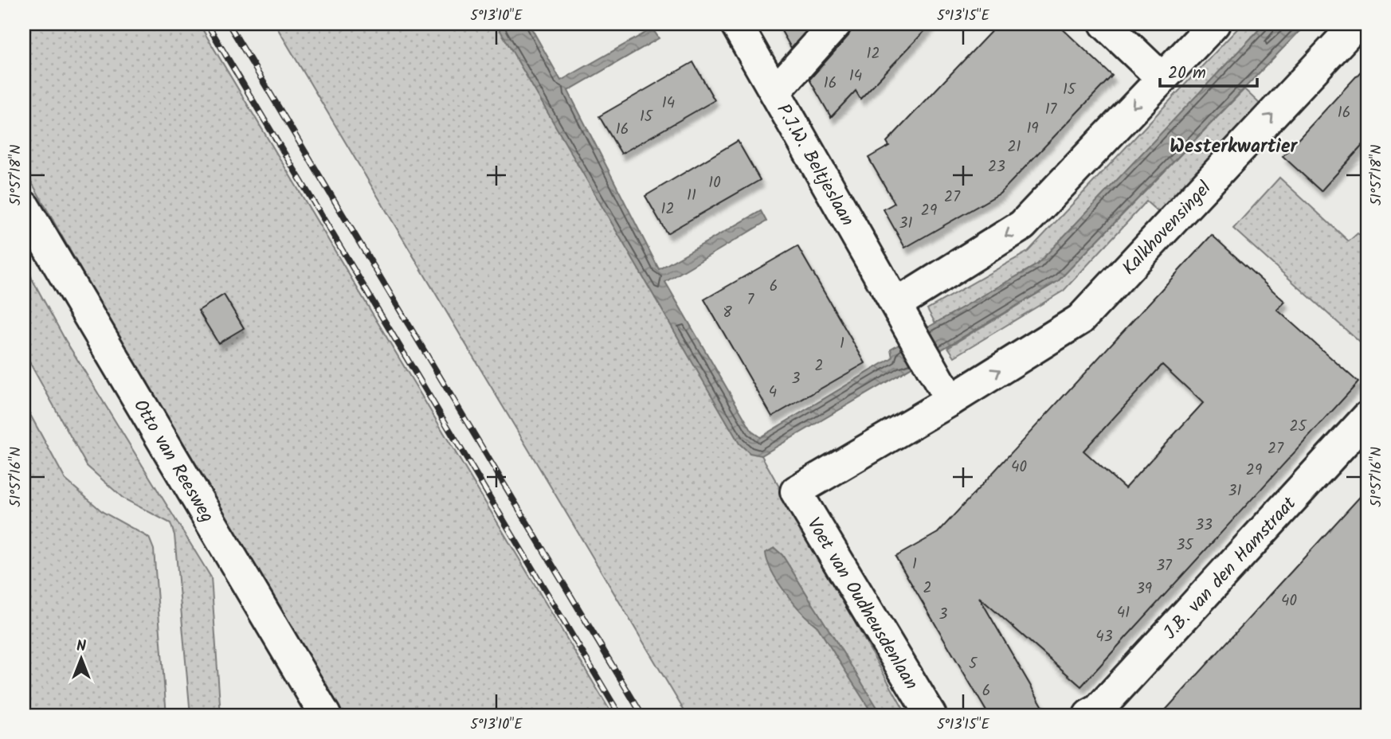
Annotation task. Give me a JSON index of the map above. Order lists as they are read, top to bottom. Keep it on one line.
{"streets":{"street":["P.J.W. Beltjeslaan","Kalkhovensingel","Otto van Reesweg","J.B. van den Hamstraat","Voet van Oudheusdenlaan"]},"crossings":[["Kalkhovensingel","Voet van Oudheusdenlaan"]],"districts":["Westerkwartier"],"house_numbers":["12","14","16","15","14","17","16","15","19","16","21","23","10","11","27","12","29","31","6","7","8","1","2","3","4","25","27","40","29","31","33","35","1","37","2","39","40","41","3","43","5","6"],"scale_bar":"20 m","north":"top","coordinates":["5°13'10\"E","5°13'15\"E","51°57'18\"N","51°57'16\"N"]}
